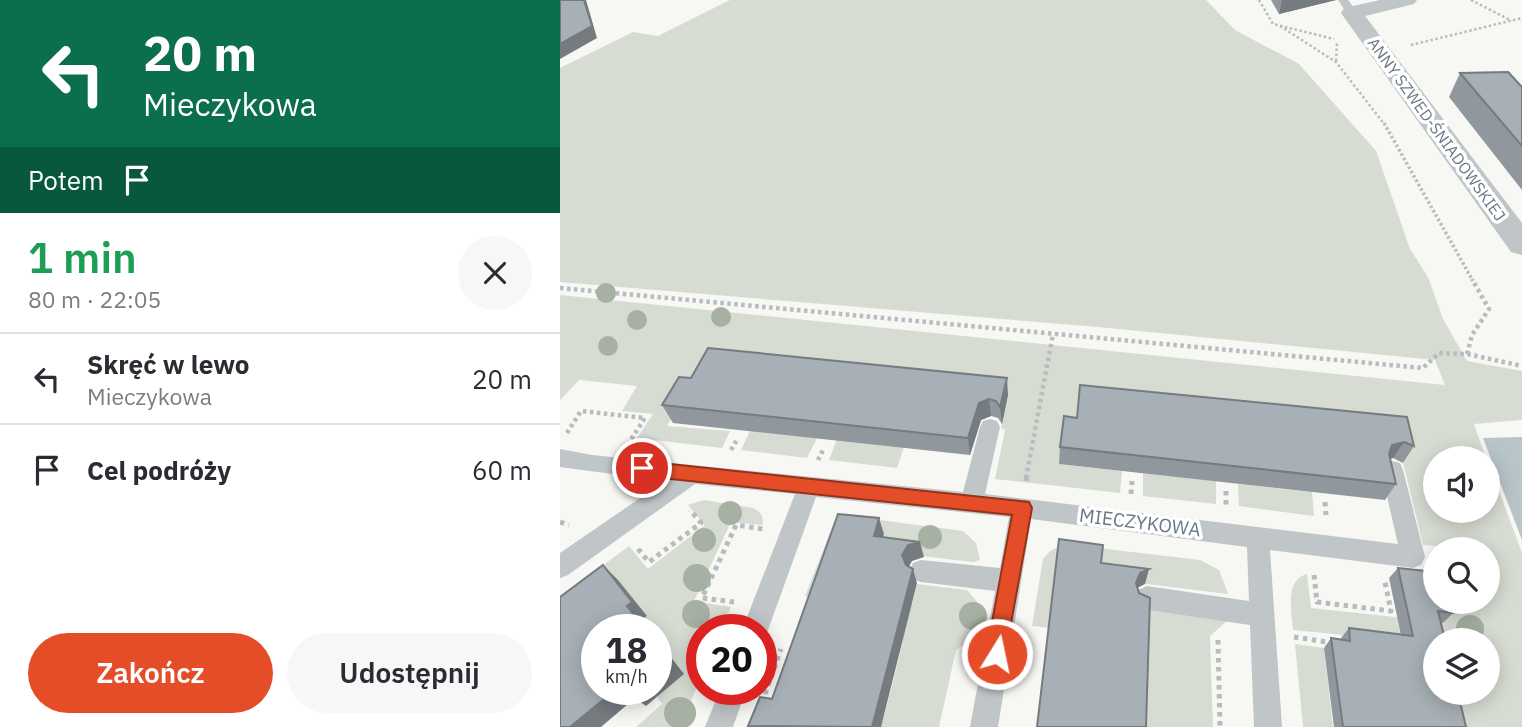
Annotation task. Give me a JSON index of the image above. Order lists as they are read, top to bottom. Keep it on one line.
{"streets":{"street":["ANNY SZWED-ŚNIADOWSKIEJ"],"lane":["MIECZYKOWA"]},"page":{"turn":["20 m","Mieczykowa"],"then":"Potem","heading":["1 min","80 m · 22:05"],"list":[{"name":"Skręć w lewo","note":"Mieczykowa","value":"20 m"},{"name":"Cel podróży","value":"60 m"}],"speed":"18 km/h","limit":"20","buttons":["Zakończ","Udostępnij"]}}
